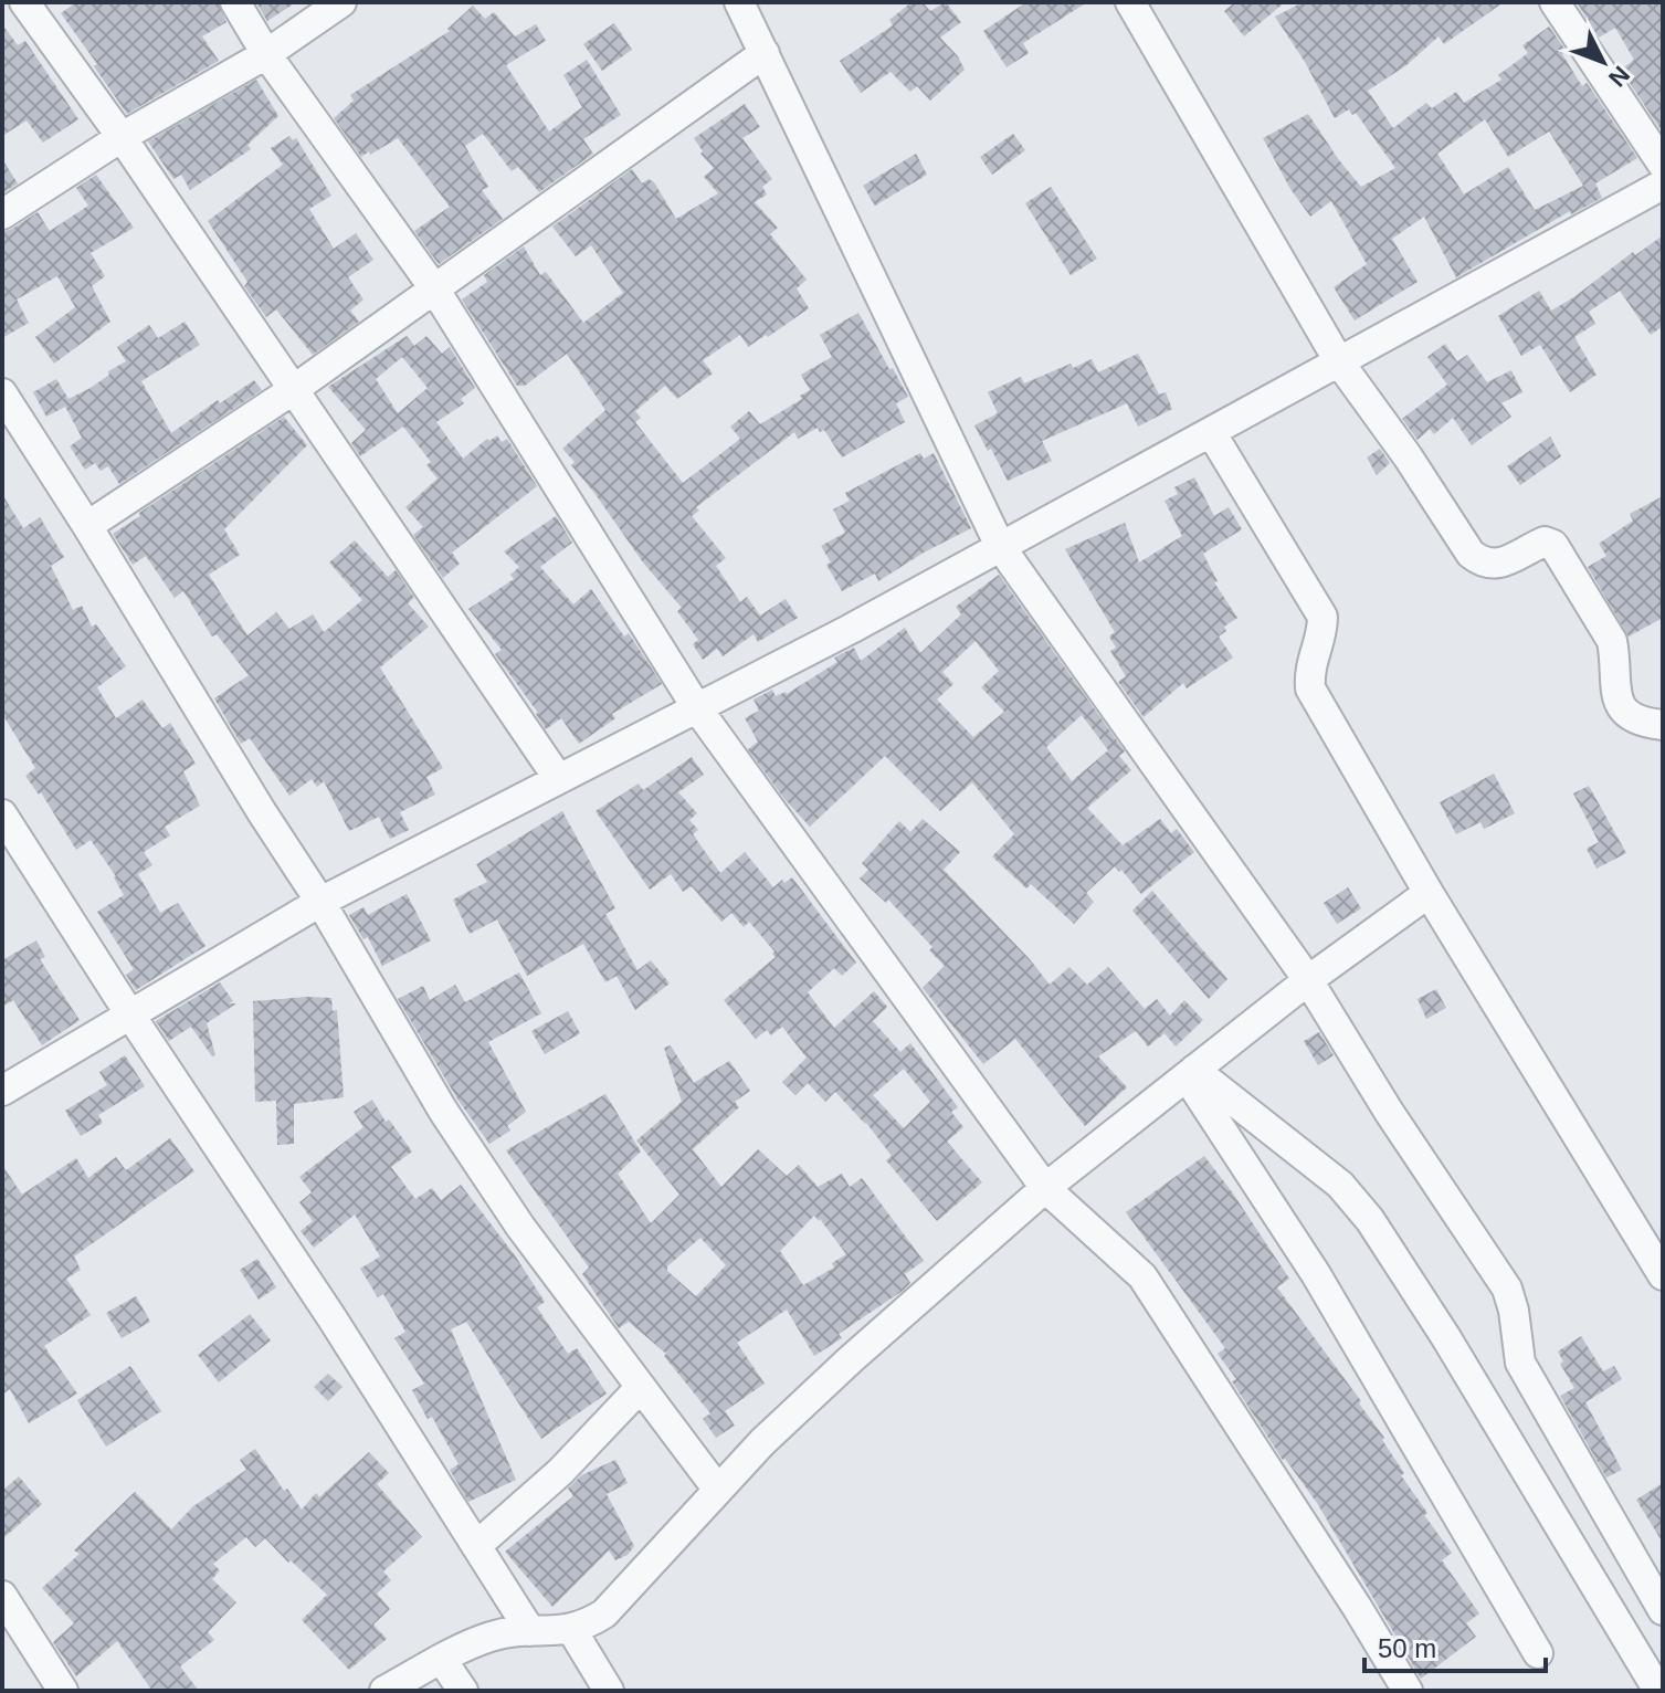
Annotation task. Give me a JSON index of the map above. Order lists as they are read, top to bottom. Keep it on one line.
{"scale_bar":"50 m","north":"bottom right"}
